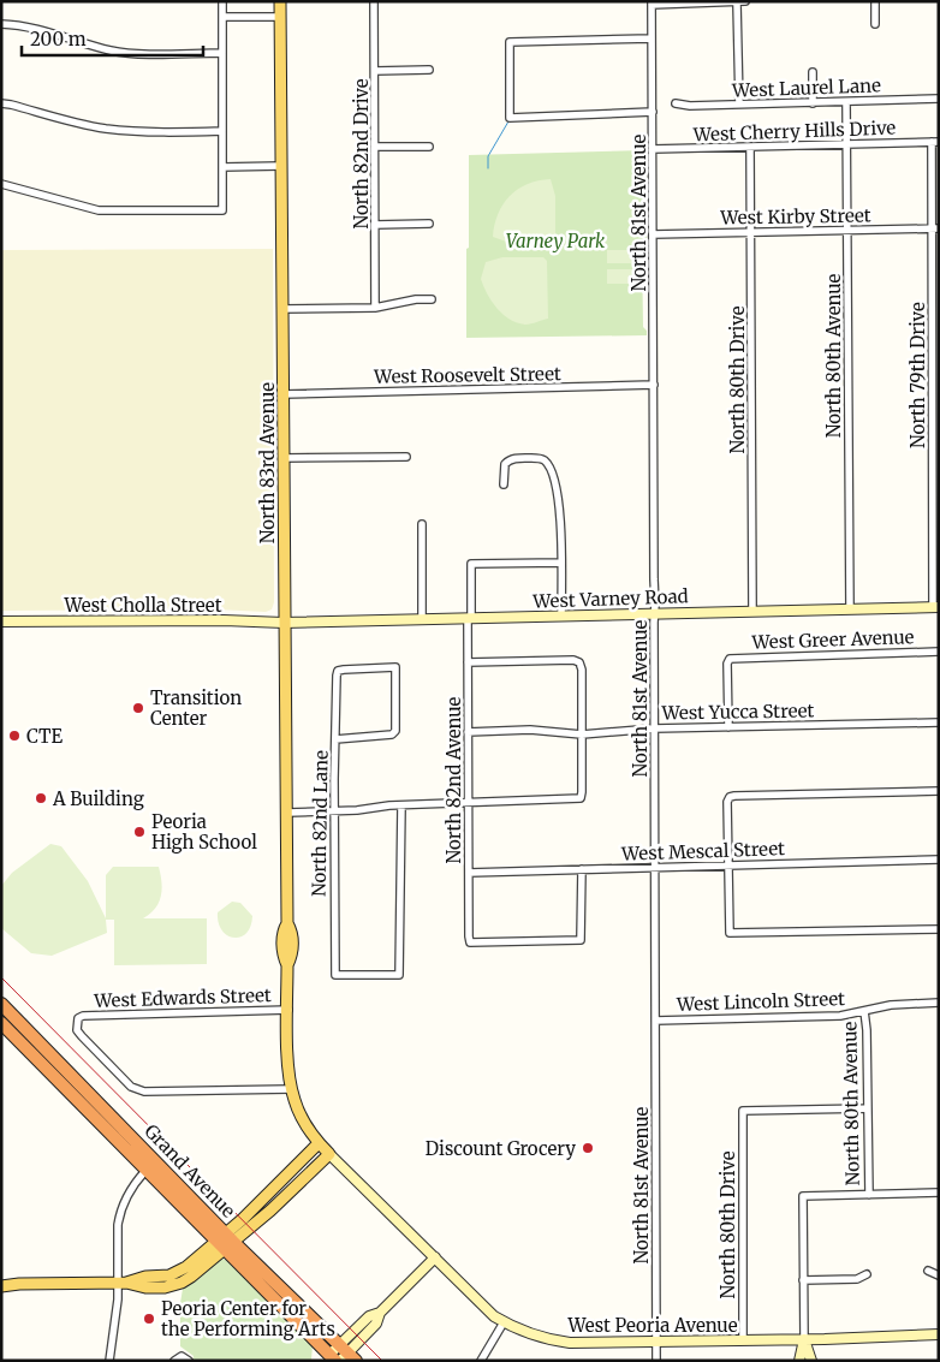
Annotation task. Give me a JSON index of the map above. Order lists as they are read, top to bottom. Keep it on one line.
{"streets":{"highway":["Grand Avenue"],"main road":["North 83rd Avenue"],"street":["West Laurel Lane","West Cherry Hills Drive","North 82nd Drive","North 81st Avenue","West Kirby Street","North 80th Avenue","West Roosevelt Street","North 79th Drive","North 80th Drive","West Varney Road","West Cholla Street","West Greer Avenue","West Yucca Street","North 82nd Avenue","North 82nd Lane","West Mescal Street","West Edwards Street","West Lincoln Street","West Peoria Avenue"]},"crossings":[["West Laurel Lane","North 80th Avenue"],["West Cherry Hills Drive","North 81st Avenue"],["West Cherry Hills Drive","North 80th Avenue"],["West Cherry Hills Drive","North 79th Drive"],["West Cherry Hills Drive","North 80th Drive"],["North 81st Avenue","West Kirby Street"],["North 81st Avenue","West Roosevelt Street"],["North 81st Avenue","West Varney Road"],["North 81st Avenue","West Yucca Street"],["North 81st Avenue","West Mescal Street"],["North 81st Avenue","West Lincoln Street"],["North 81st Avenue","West Peoria Avenue"],["West Kirby Street","North 80th Avenue"],["West Kirby Street","North 79th Drive"],["West Kirby Street","North 80th Drive"],["North 80th Avenue","North 80th Drive"],["North 80th Avenue","West Varney Road"],["North 80th Avenue","West Lincoln Street"],["West Roosevelt Street","North 83rd Avenue"],["North 79th Drive","West Varney Road"],["North 80th Drive","West Varney Road"],["North 80th Drive","West Peoria Avenue"],["North 83rd Avenue","West Varney Road"],["North 83rd Avenue","West Cholla Street"],["North 83rd Avenue","West Edwards Street"],["North 83rd Avenue","West Peoria Avenue"],["West Varney Road","West Cholla Street"],["West Varney Road","North 82nd Avenue"],["West Greer Avenue","West Yucca Street"],["West Yucca Street","North 82nd Avenue"],["North 82nd Avenue","West Mescal Street"]],"parks":["Varney Park"],"places":["Transition Center","CTE","A Building","Peoria High School","Discount Grocery","Peoria Center for the Performing Arts"],"scale_bar":"200 m"}
